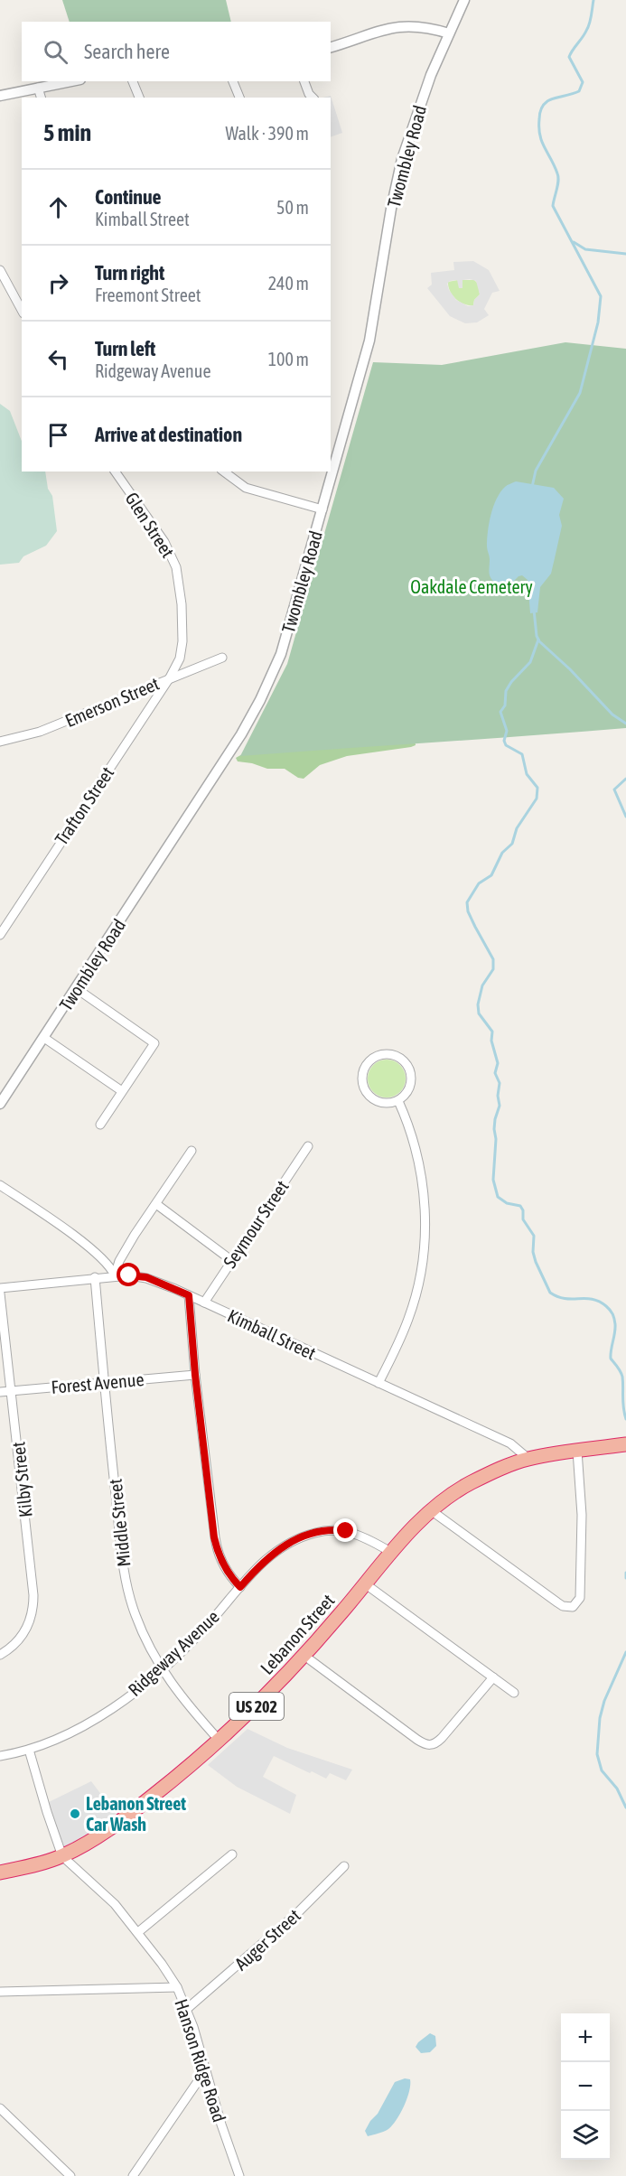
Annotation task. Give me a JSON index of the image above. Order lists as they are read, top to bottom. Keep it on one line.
{"streets":{"highway":["Lebanon Street","US 202"],"street":["Twombley Road","Glen Street","Emerson Street","Trafton Street","Seymour Street","Kimball Street","Forest Avenue","Kilby Street","Middle Street","Ridgeway Avenue","Auger Street","Hanson Ridge Road"]},"crossings":[["Glen Street","Emerson Street"],["Glen Street","Trafton Street"],["Emerson Street","Trafton Street"],["Seymour Street","Kimball Street"],["Kimball Street","Middle Street"],["Kimball Street","Lebanon Street"],["Forest Avenue","Kilby Street"],["Forest Avenue","Middle Street"],["Middle Street","Lebanon Street"],["Middle Street","Ridgeway Avenue"],["Lebanon Street","Ridgeway Avenue"],["Lebanon Street","Hanson Ridge Road"],["Auger Street","Hanson Ridge Road"]],"parks":["Oakdale Cemetery"],"places":["Lebanon Street Car Wash"],"page":{"search":"Search here","heading":["5 min","Walk · 390 m"],"list":[["Continue","Kimball Street","50 m"],["Turn right","Freemont Street","240 m"],["Turn left","Ridgeway Avenue","100 m"],"Arrive at destination"],"map_buttons":["+","−"]}}
